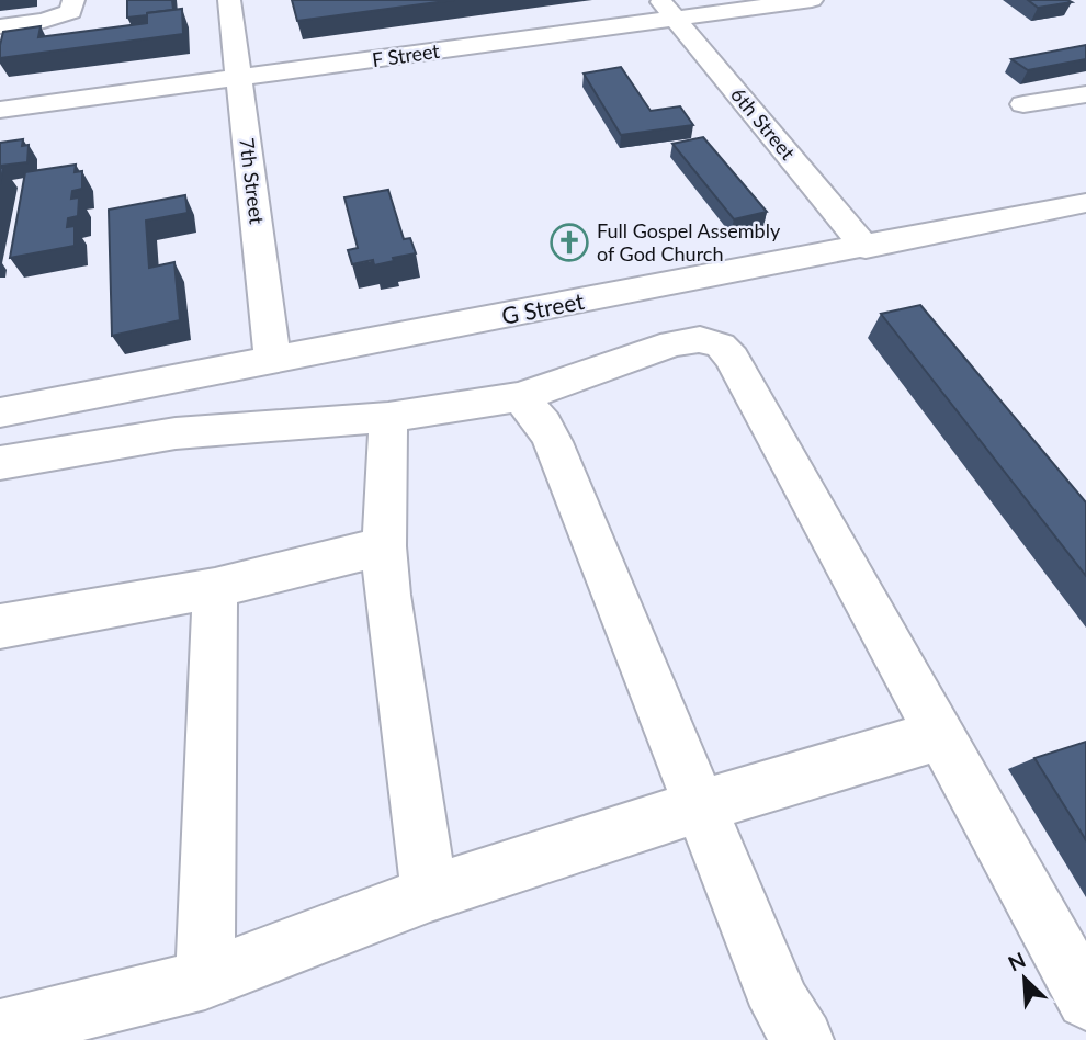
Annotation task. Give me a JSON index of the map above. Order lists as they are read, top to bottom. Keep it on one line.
{"streets":{"street":["F Street","6th Street","7th Street","G Street"]},"crossings":[["F Street","6th Street"],["F Street","7th Street"],["6th Street","G Street"],["7th Street","G Street"]],"places":{"church":["Full Gospel Assembly of God Church"]},"north":"top left"}
